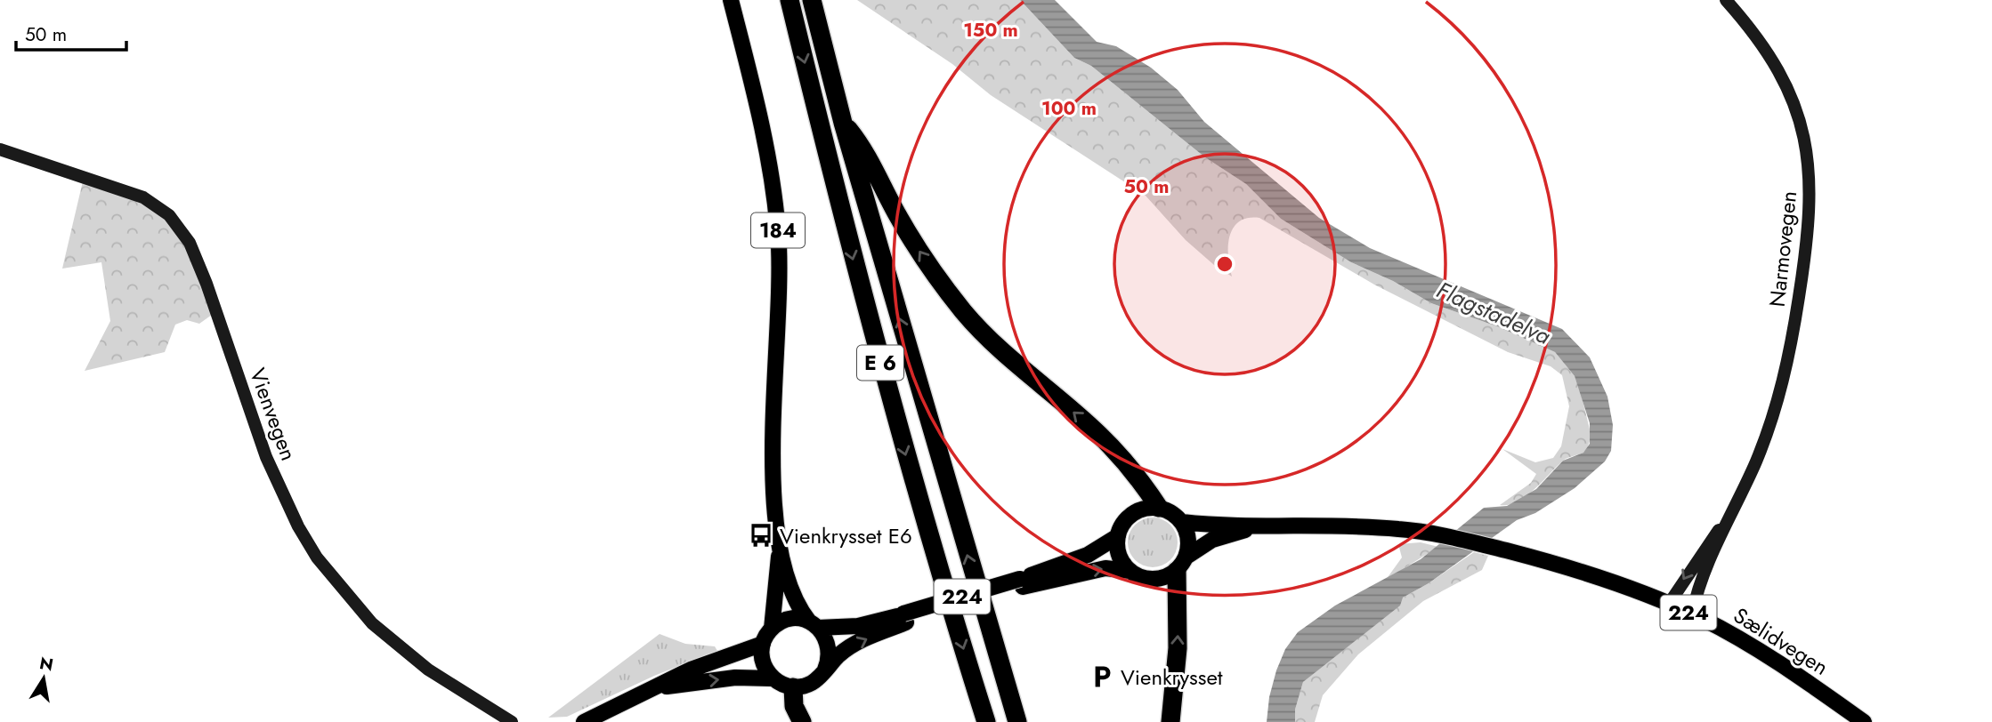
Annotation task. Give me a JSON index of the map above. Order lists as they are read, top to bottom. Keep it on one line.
{"streets":{"highway":["E 6"],"main road":["184","Narmovegen","Vienvegen","224","Sælidvegen"]},"crossings":[["184","224"],["Narmovegen","Sælidvegen"],["E 6","224"],["224","Sælidvegen"]],"water":["Flagstadelva"],"places":{"bus stop":["Vienkrysset E6"],"parking":["Vienkrysset"]},"scale_bar":"50 m","north":"top","rings":["150 m","100 m","50 m"]}
